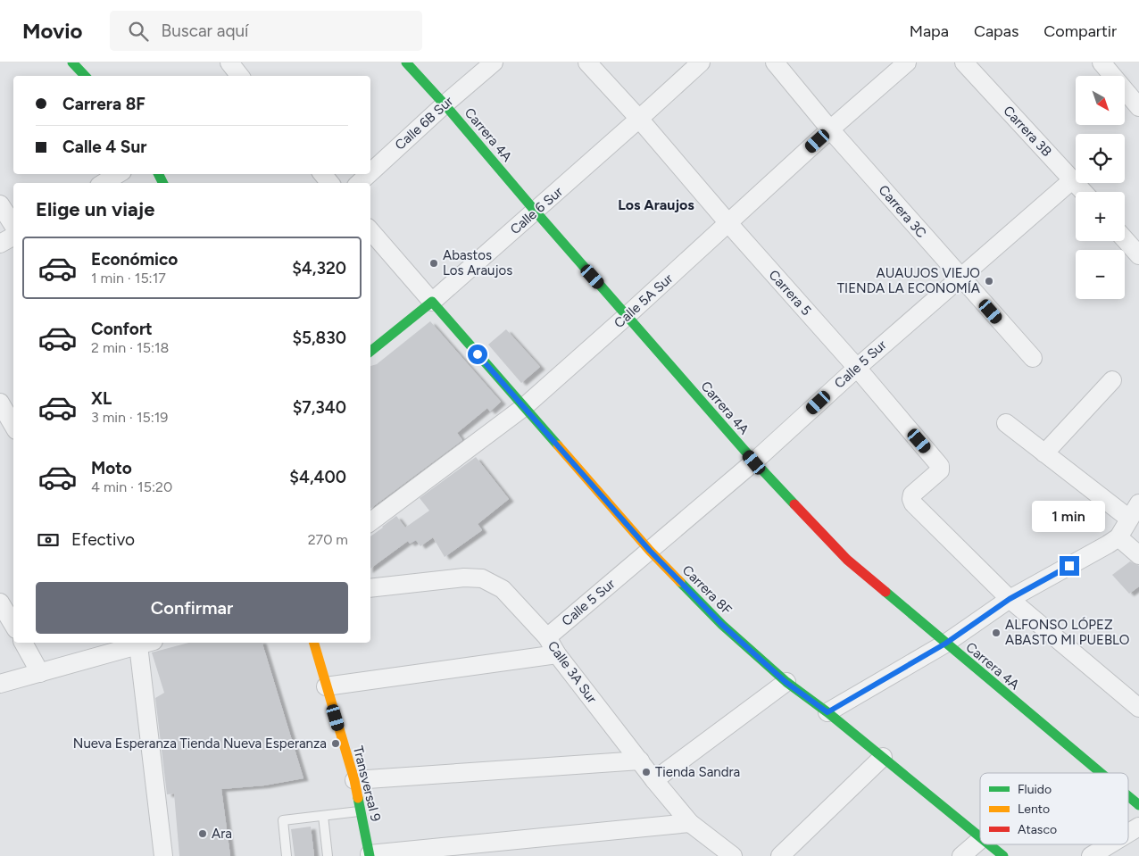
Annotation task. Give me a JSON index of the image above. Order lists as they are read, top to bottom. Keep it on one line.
{"streets":{"street":["Calle 6B Sur","Carrera 3B","Carrera 4A","Calle 6 Sur","Carrera 3C","Carrera 5","Calle 5A Sur","Calle 5 Sur","Carrera 8F","Calle 3A Sur","Transversal 9"]},"crossings":[["Calle 6B Sur","Carrera 4A"],["Carrera 3B","Calle 5 Sur"],["Carrera 4A","Calle 6 Sur"],["Carrera 4A","Calle 5A Sur"],["Carrera 4A","Calle 5 Sur"],["Calle 6 Sur","Carrera 5"],["Calle 6 Sur","Carrera 8F"],["Carrera 3C","Calle 5A Sur"],["Carrera 3C","Calle 5 Sur"],["Carrera 5","Calle 5A Sur"],["Carrera 5","Calle 5 Sur"],["Calle 5A Sur","Carrera 8F"],["Calle 5 Sur","Carrera 8F"],["Calle 5 Sur","Calle 3A Sur"]],"districts":["Los Araujos"],"places":["Abastos Los Araujos","AUAUJOS VIEJO TIENDA LA ECONOMÍA","ALFONSO LÓPEZ ABASTO MI PUEBLO","Nueva Esperanza Tienda Nueva Esperanza","Tienda Sandra","Ara"],"legend":["Fluido","Lento","Atasco"],"north":"bottom right","page":{"header":"Movio","search":"Buscar aquí","nav":["Mapa","Capas","Compartir"],"map_buttons":["+","−"],"banner":["Carrera 8F","Calle 4 Sur"],"heading":"Elige un viaje","list":[{"name":"Económico","note":"1 min · 15:17","value":"$4,320"},{"name":"Confort","note":"2 min · 15:18","value":"$5,830"},{"name":"XL","note":"3 min · 15:19","value":"$7,340"},{"name":"Moto","note":"4 min · 15:20","value":"$4,400"}],"bubble":"1 min","pay":["Efectivo","270 m"],"buttons":"Confirmar"}}
